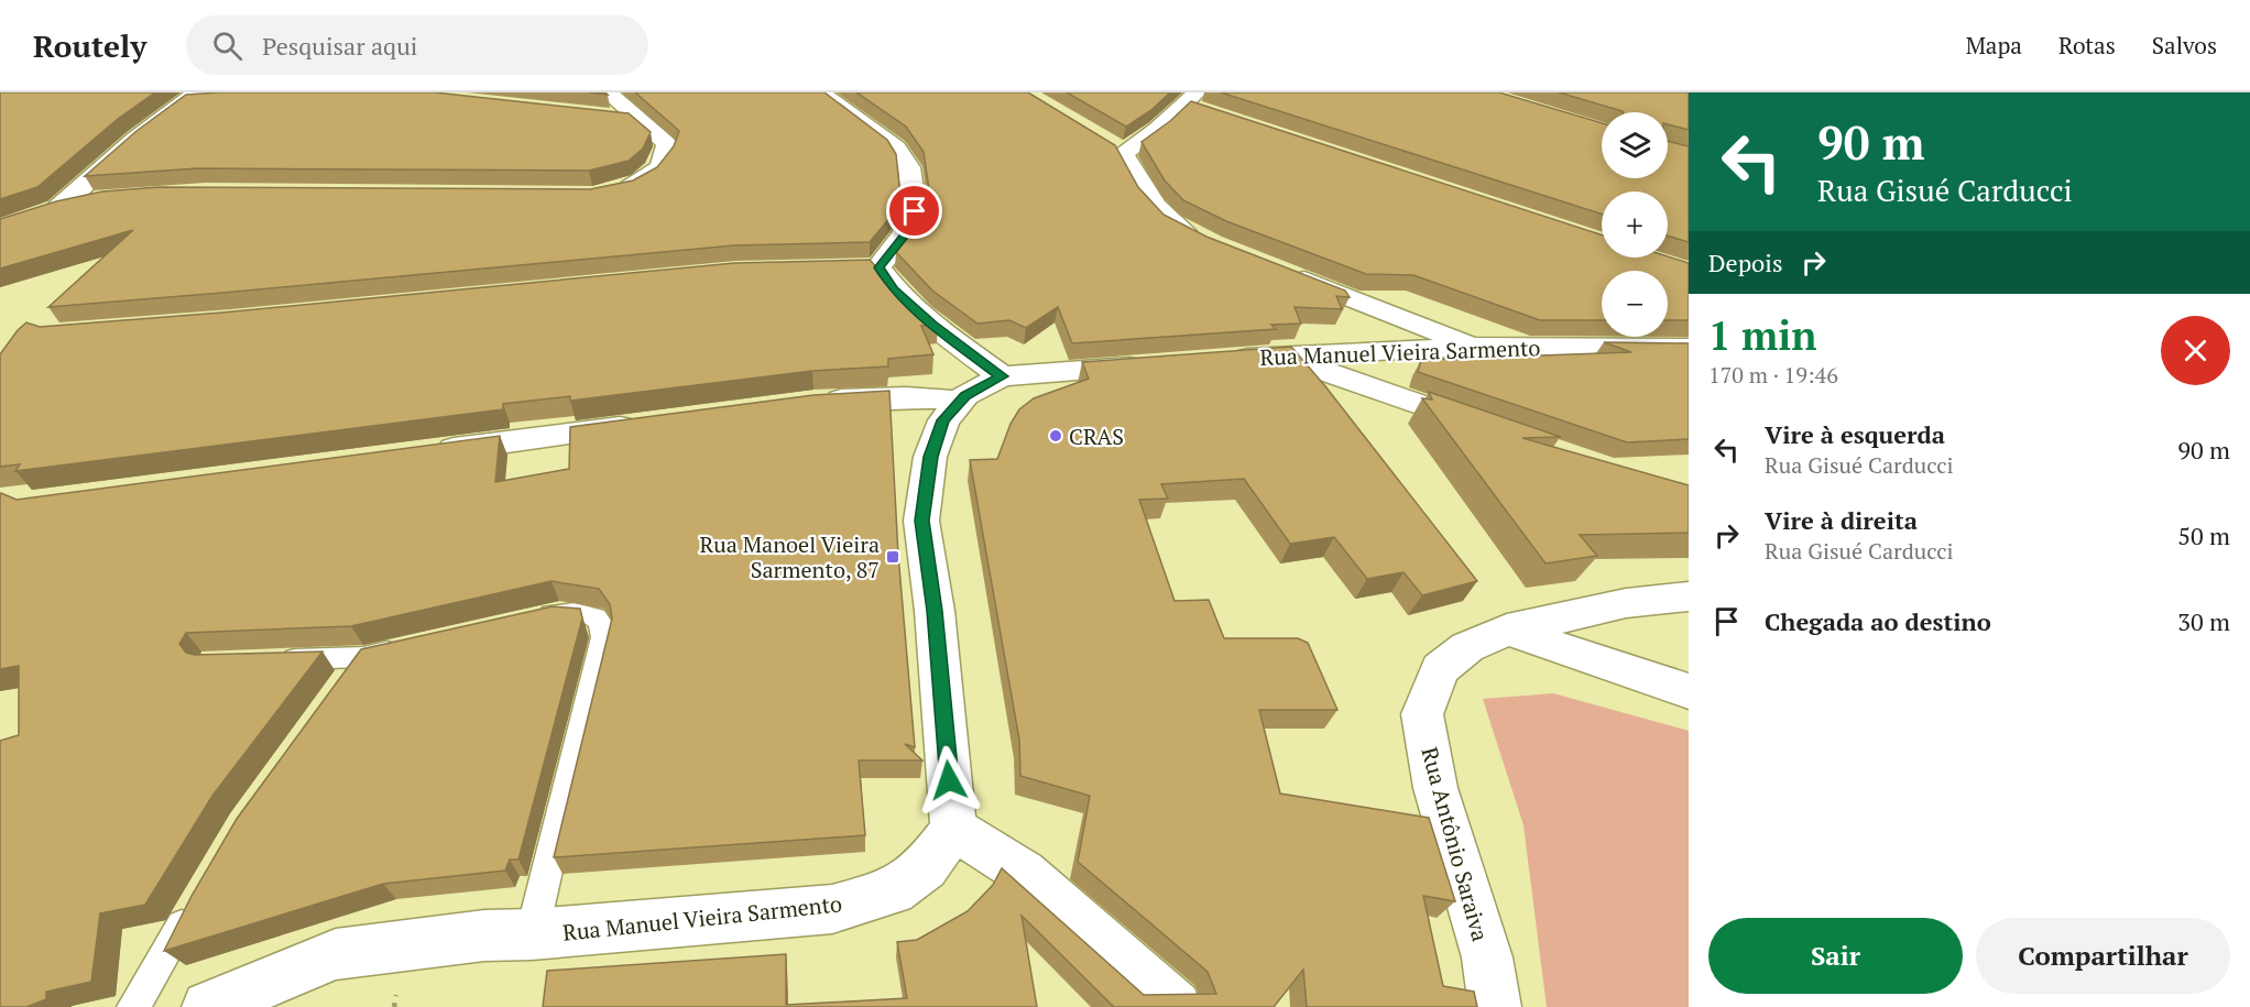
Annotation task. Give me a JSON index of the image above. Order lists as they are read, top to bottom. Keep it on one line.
{"streets":{"street":["Rua Manuel Vieira Sarmento","Rua Antônio Saraiva"]},"places":{"other":["CRAS"],"transit":["Rua Manoel Vieira Sarmento, 87"]},"page":{"header":"Routely","search":"Pesquisar aqui","nav":["Mapa","Rotas","Salvos"],"turn":["90 m","Rua Gisué Carducci"],"map_buttons":["+","−"],"then":"Depois","heading":["1 min","170 m · 19:46"],"list":[{"name":"Vire à esquerda","note":"Rua Gisué Carducci","value":"90 m"},{"name":"Vire à direita","note":"Rua Gisué Carducci","value":"50 m"},{"name":"Chegada ao destino","value":"30 m"}],"buttons":["Sair","Compartilhar"]}}
